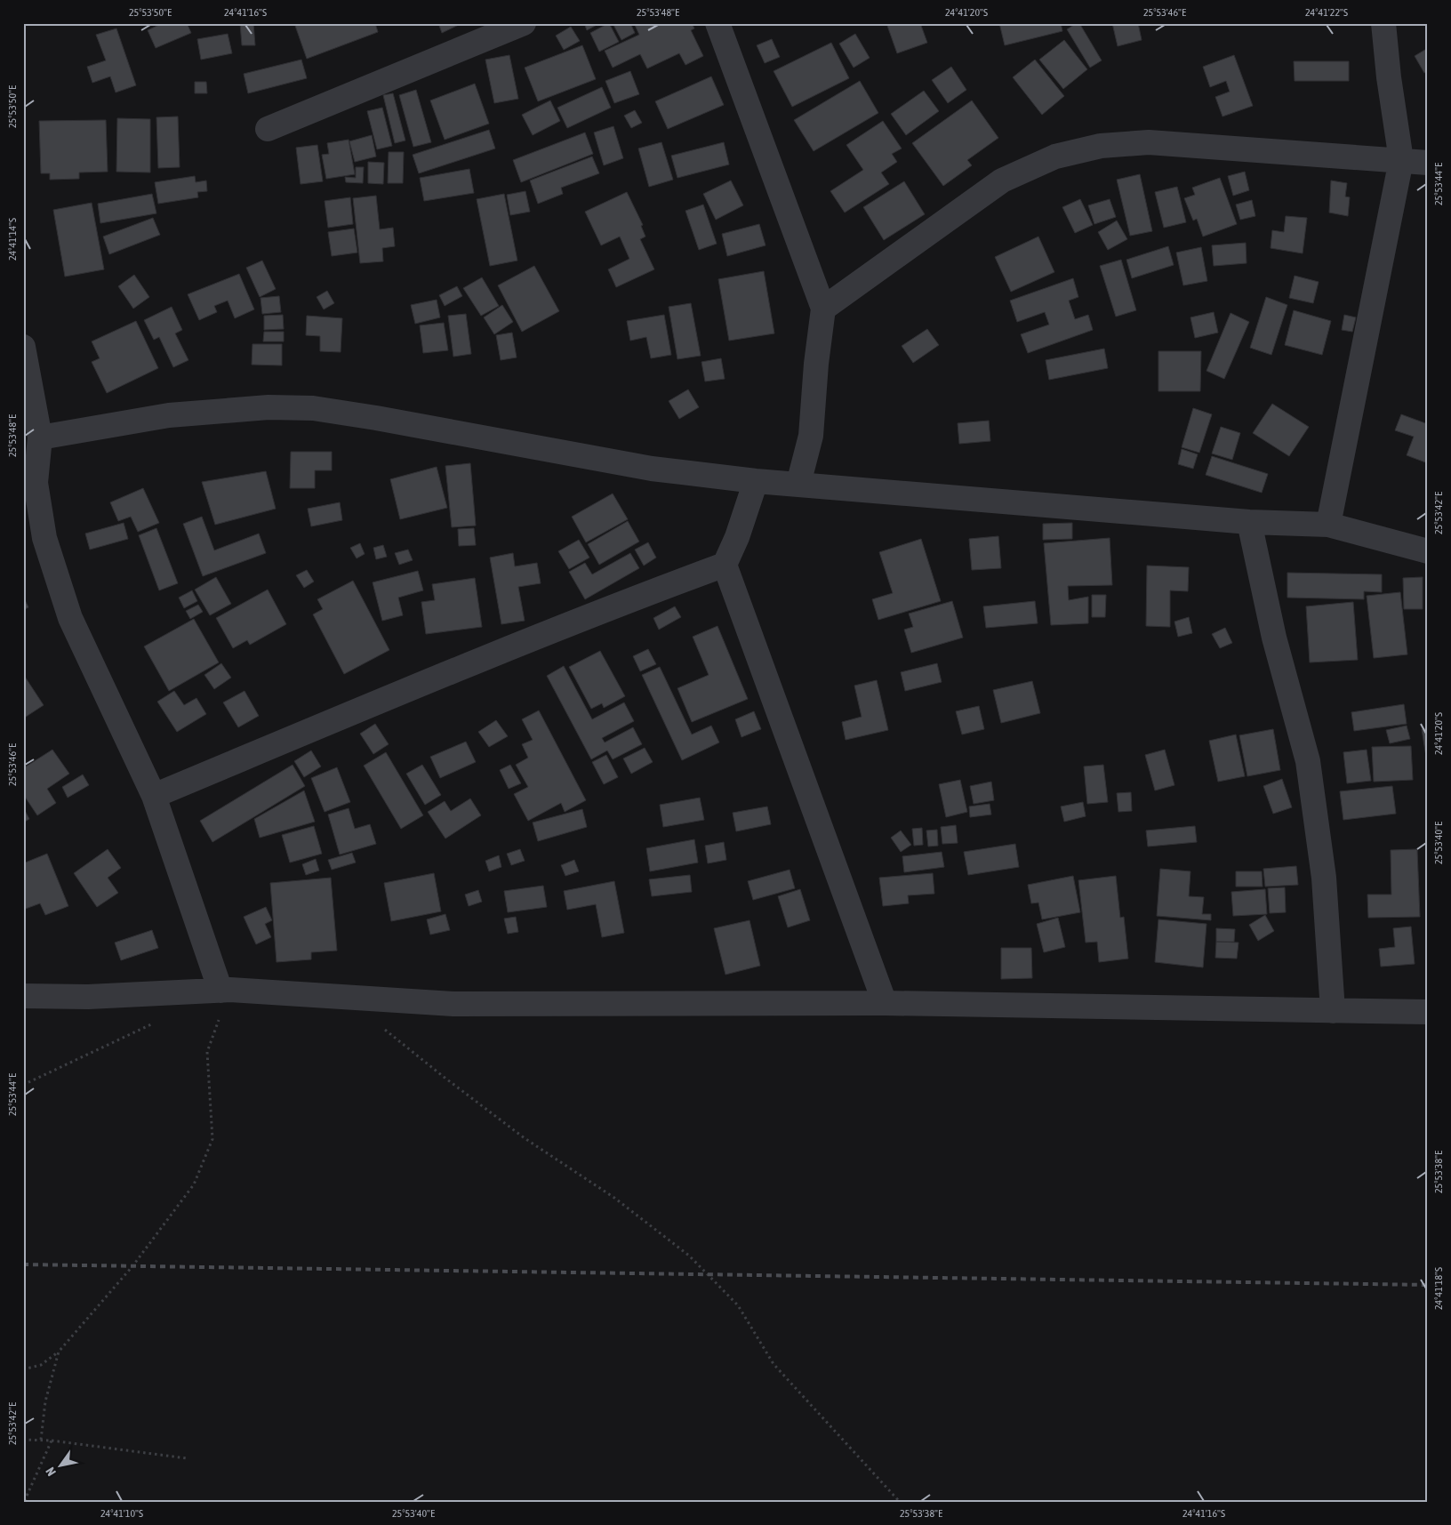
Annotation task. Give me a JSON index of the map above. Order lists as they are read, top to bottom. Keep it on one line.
{"north":"bottom left","coordinates":["25°53'50\"E","24°41'16\"S","25°53'48\"E","24°41'20\"S","25°53'46\"E","24°41'22\"S","25°53'44\"E","24°41'14\"S","25°53'42\"E","25°53'40\"E","25°53'38\"E","24°41'18\"S","24°41'10\"S"]}
